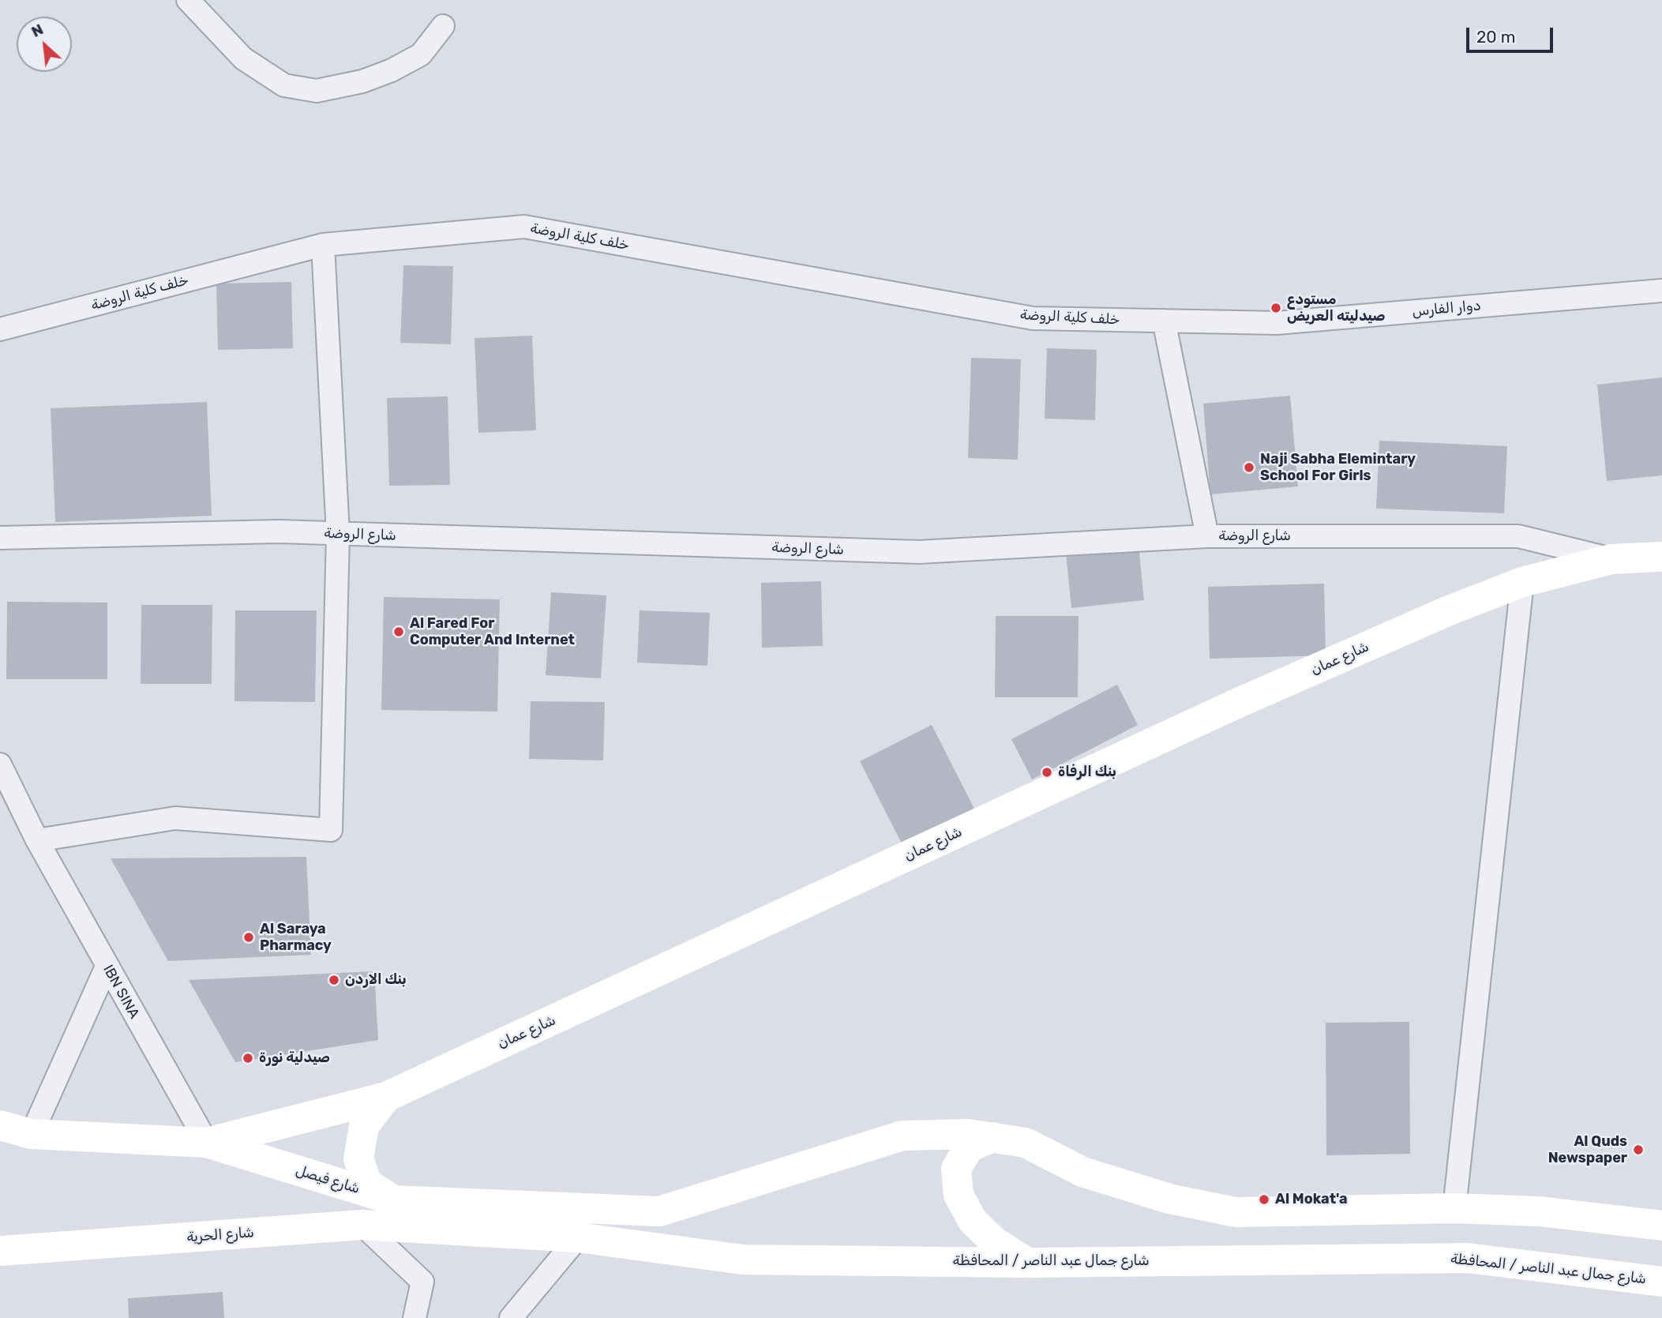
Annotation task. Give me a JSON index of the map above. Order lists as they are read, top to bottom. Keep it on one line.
{"streets":{"main road":["شارع عمان","شارع فيصل","شارع الحرية","شارع جمال عبد الناصر / المحافظة"],"street":["خلف كلية الروضة","دوار الفارس","شارع الروضة","IBN SINA"]},"crossings":[["خلف كلية الروضة","دوار الفارس"],["شارع الروضة","شارع عمان"],["شارع عمان","IBN SINA"],["شارع عمان","شارع فيصل"],["IBN SINA","شارع فيصل"],["شارع الحرية","شارع جمال عبد الناصر / المحافظة"]],"places":["مستودع صيدليته العريض","Naji Sabha Elemintary School For Girls","Al Fared For Computer And Internet","بنك الرفاة","Al Saraya Pharmacy","بنك الاردن","صيدلية نورة","Al Quds Newspaper","Al Mokat'a"],"scale_bar":"20 m","north":"top left"}
